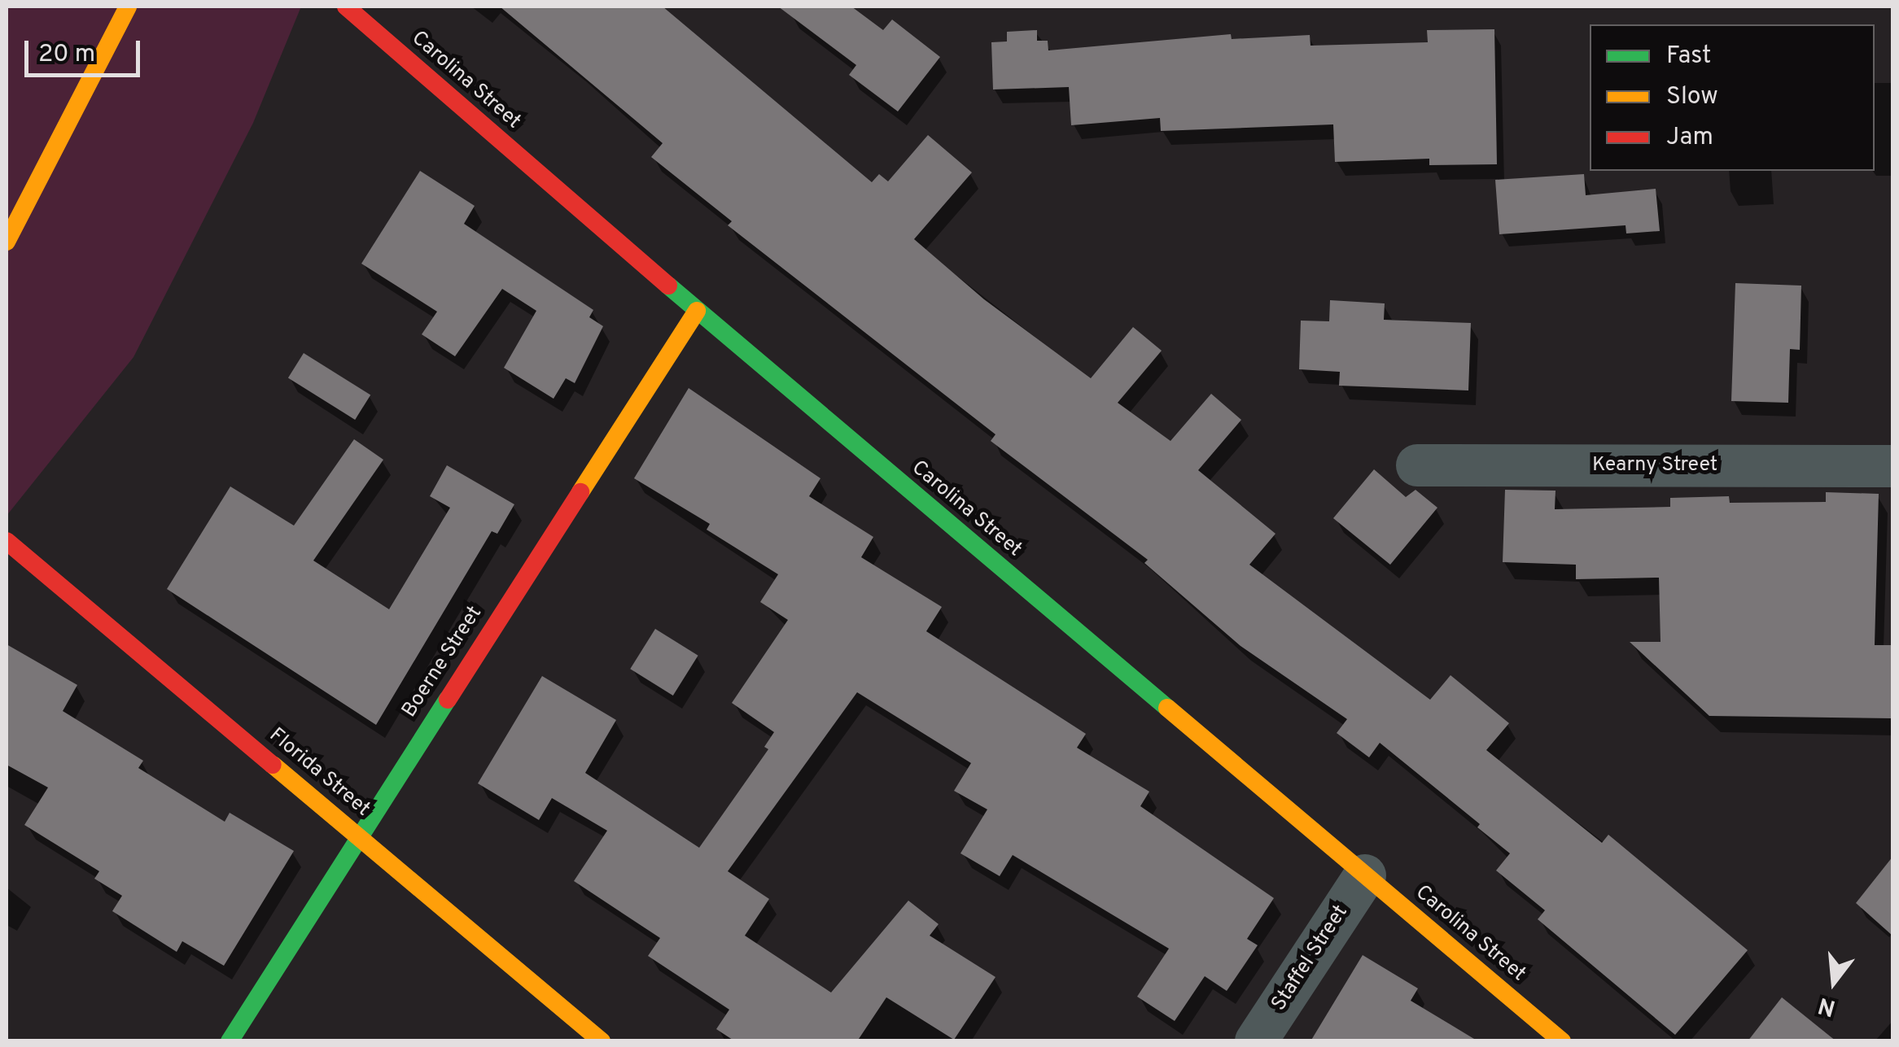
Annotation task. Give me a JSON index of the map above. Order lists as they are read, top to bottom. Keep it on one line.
{"streets":{"street":["Carolina Street","Kearny Street","Boerne Street","Florida Street","Staffel Street"]},"crossings":[["Carolina Street","Boerne Street"],["Carolina Street","Staffel Street"],["Boerne Street","Florida Street"]],"legend":["Fast","Slow","Jam"],"scale_bar":"20 m","north":"bottom"}
